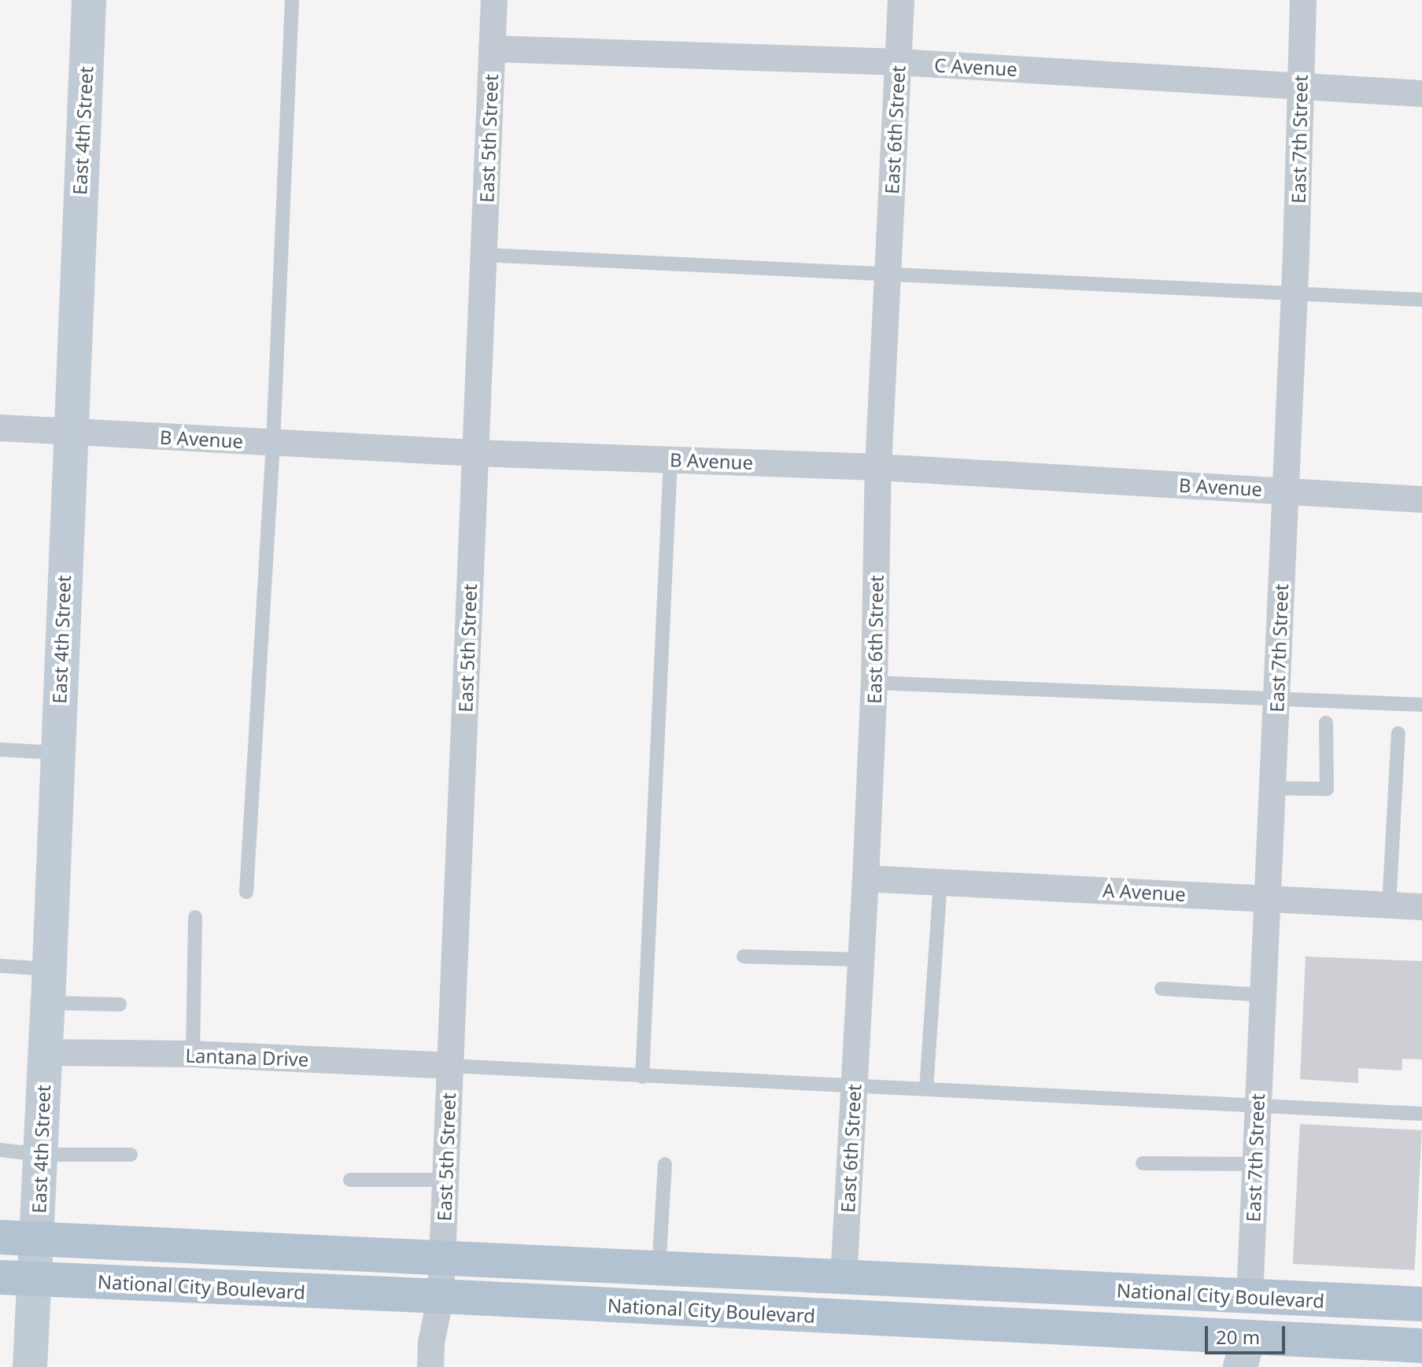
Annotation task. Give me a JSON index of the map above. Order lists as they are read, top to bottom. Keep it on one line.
{"streets":{"main road":["National City Boulevard"],"street":["C Avenue","East 6th Street","East 4th Street","East 5th Street","East 7th Street","B Avenue","A Avenue","Lantana Drive"]},"crossings":[["C Avenue","East 6th Street"],["C Avenue","East 5th Street"],["C Avenue","East 7th Street"],["East 6th Street","B Avenue"],["East 6th Street","A Avenue"],["East 6th Street","National City Boulevard"],["East 4th Street","B Avenue"],["East 4th Street","Lantana Drive"],["East 4th Street","National City Boulevard"],["East 5th Street","B Avenue"],["East 5th Street","Lantana Drive"],["East 5th Street","National City Boulevard"],["East 7th Street","B Avenue"],["East 7th Street","A Avenue"],["East 7th Street","National City Boulevard"]],"scale_bar":"20 m"}
